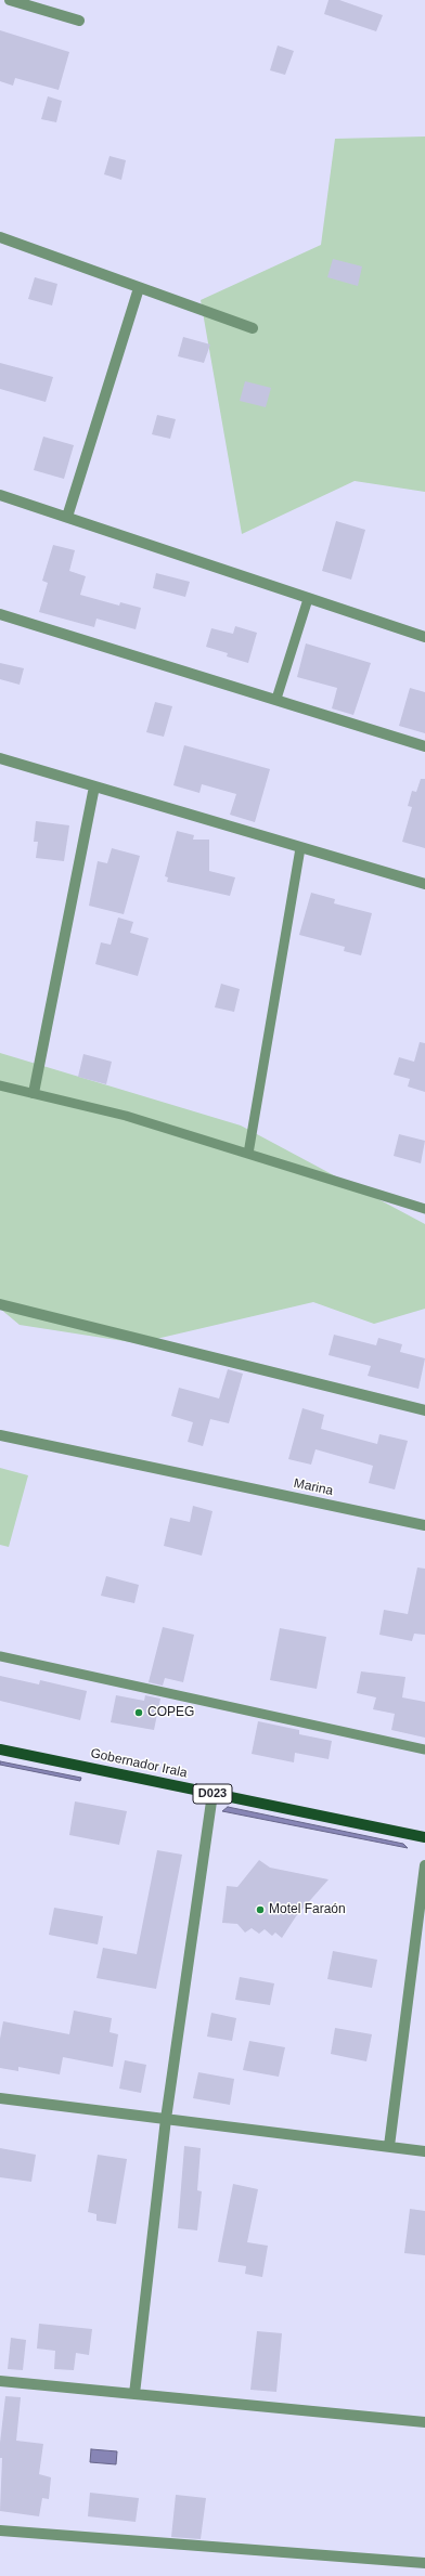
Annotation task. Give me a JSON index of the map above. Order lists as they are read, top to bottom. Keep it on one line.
{"streets":{"main road":["Gobernador Irala","D023"],"street":["Marina"]},"places":["COPEG","Motel Faraón"]}
